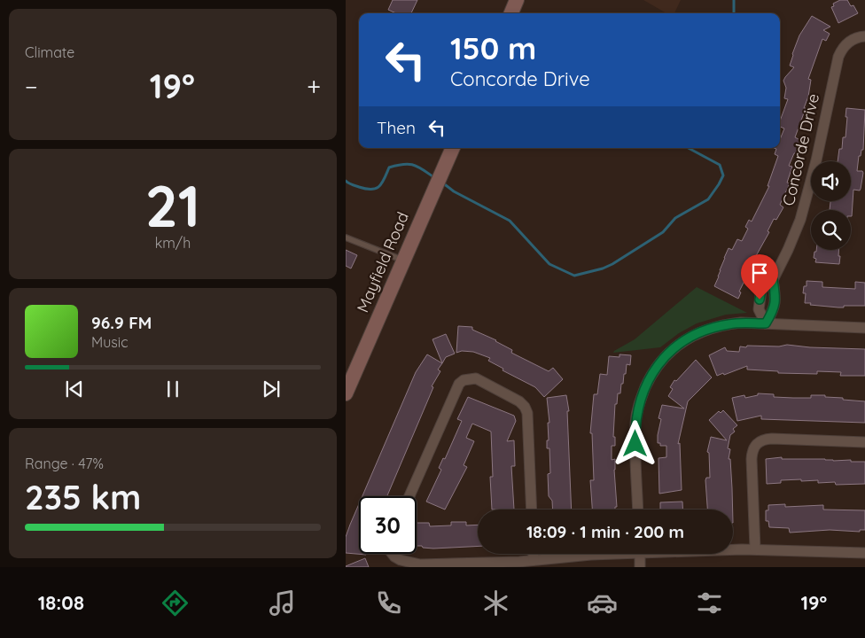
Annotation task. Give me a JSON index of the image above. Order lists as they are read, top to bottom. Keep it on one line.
{"streets":{"main road":["Mayfield Road"],"street":["Concorde Drive"]},"page":{"tile":["Climate",["21","km/h"],["Range · 47%","235 km"]],"turn":["150 m","Concorde Drive"],"heat":["−","19°","+"],"then":"Then","song":["96.9 FM","Music"],"limit":"30","trip":"18:09 · 1 min · 200 m","tabs":["18:08","19°"]}}
